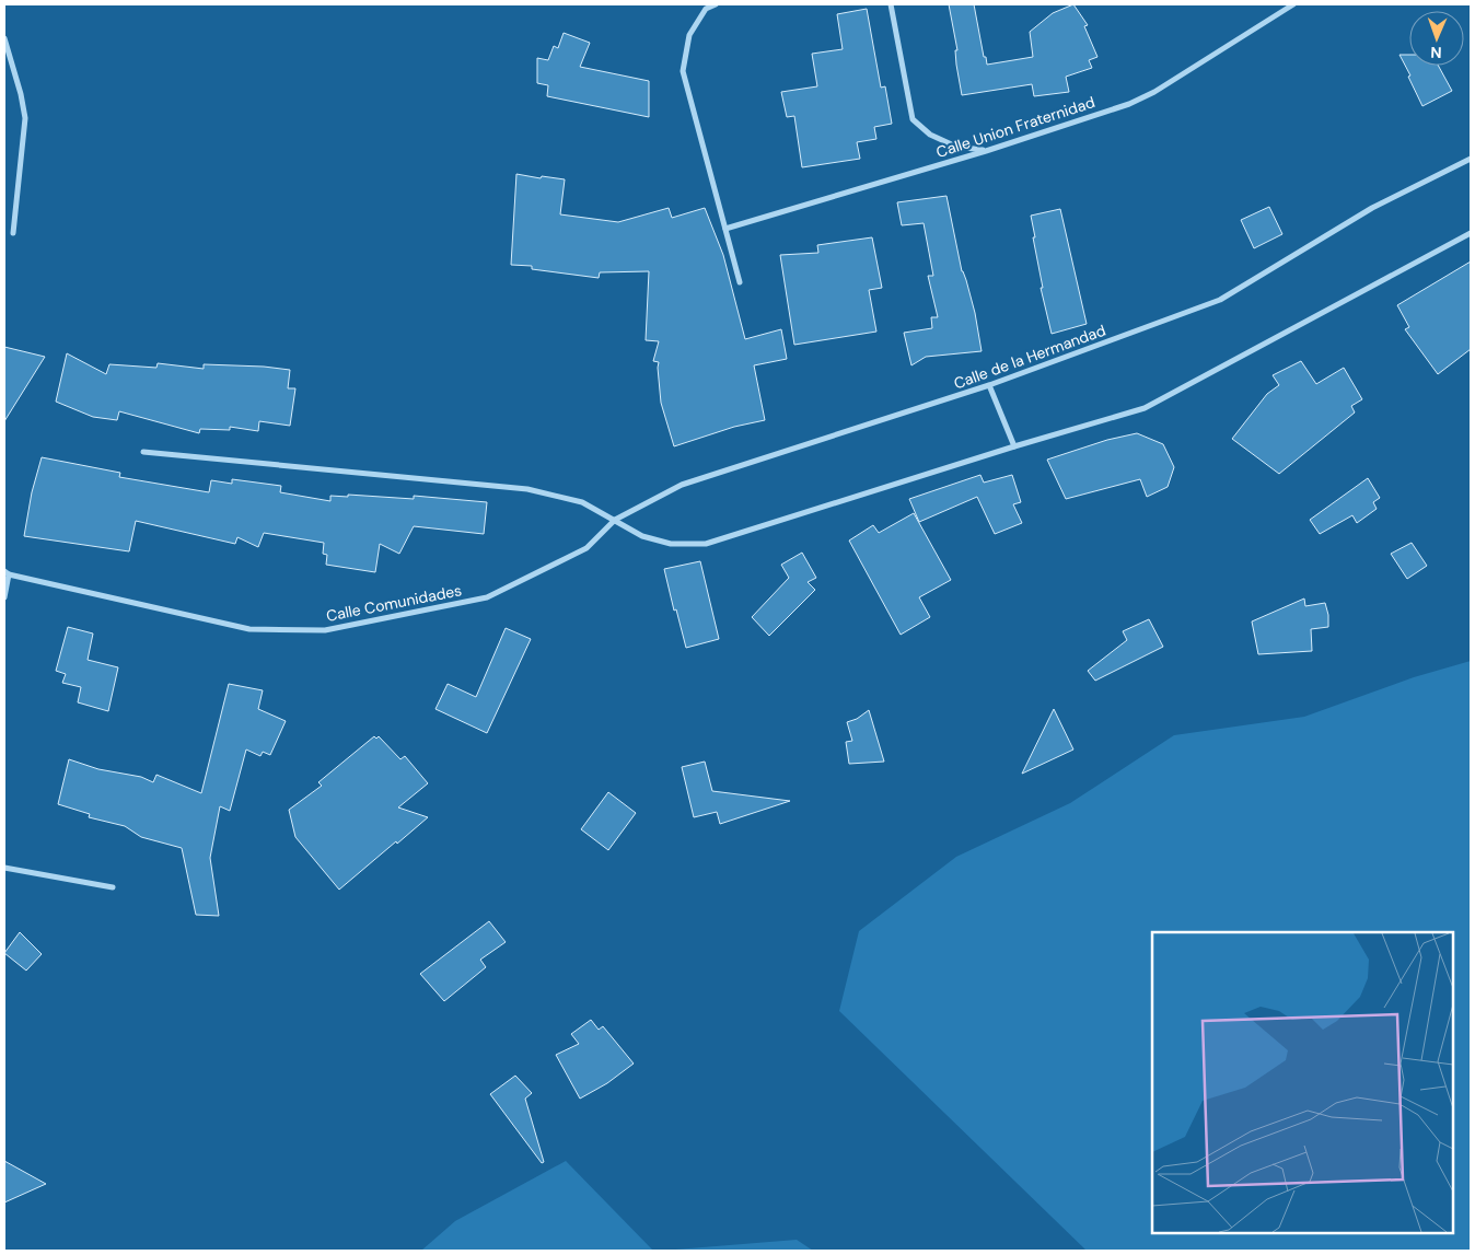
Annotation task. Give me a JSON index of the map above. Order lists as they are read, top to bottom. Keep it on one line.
{"streets":{"street":["Calle Union Fraternidad","Calle de la Hermandad","Calle Comunidades"]},"crossings":[["Calle de la Hermandad","Calle Comunidades"]],"north":"bottom"}
